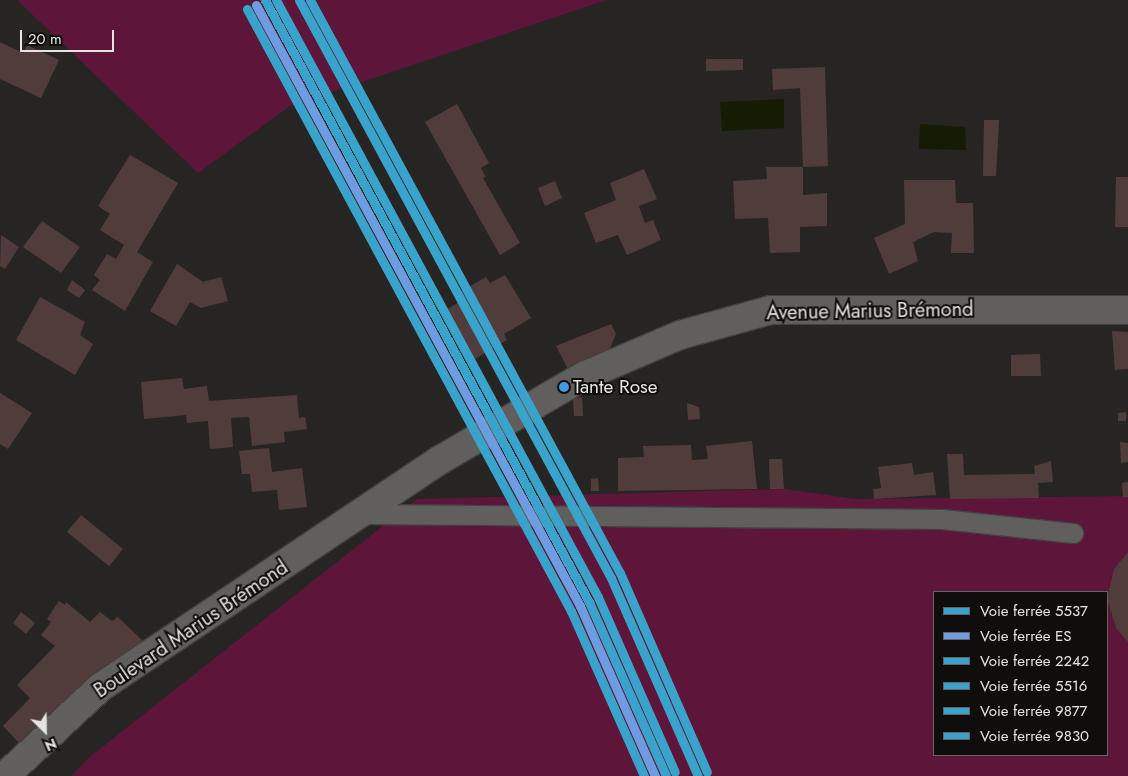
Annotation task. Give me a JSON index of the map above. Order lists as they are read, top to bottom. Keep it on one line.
{"streets":{"street":["Avenue Marius Brémond","Boulevard Marius Brémond"]},"crossings":[["Avenue Marius Brémond","Boulevard Marius Brémond"]],"places":["Tante Rose"],"lines":["rail line 5537","rail line 2242","rail line 5516","rail line 9877","rail line ES","rail line 9830"],"legend":["Voie ferrée 5537","Voie ferrée ES","Voie ferrée 2242","Voie ferrée 5516","Voie ferrée 9877","Voie ferrée 9830"],"scale_bar":"20 m","north":"bottom right"}
